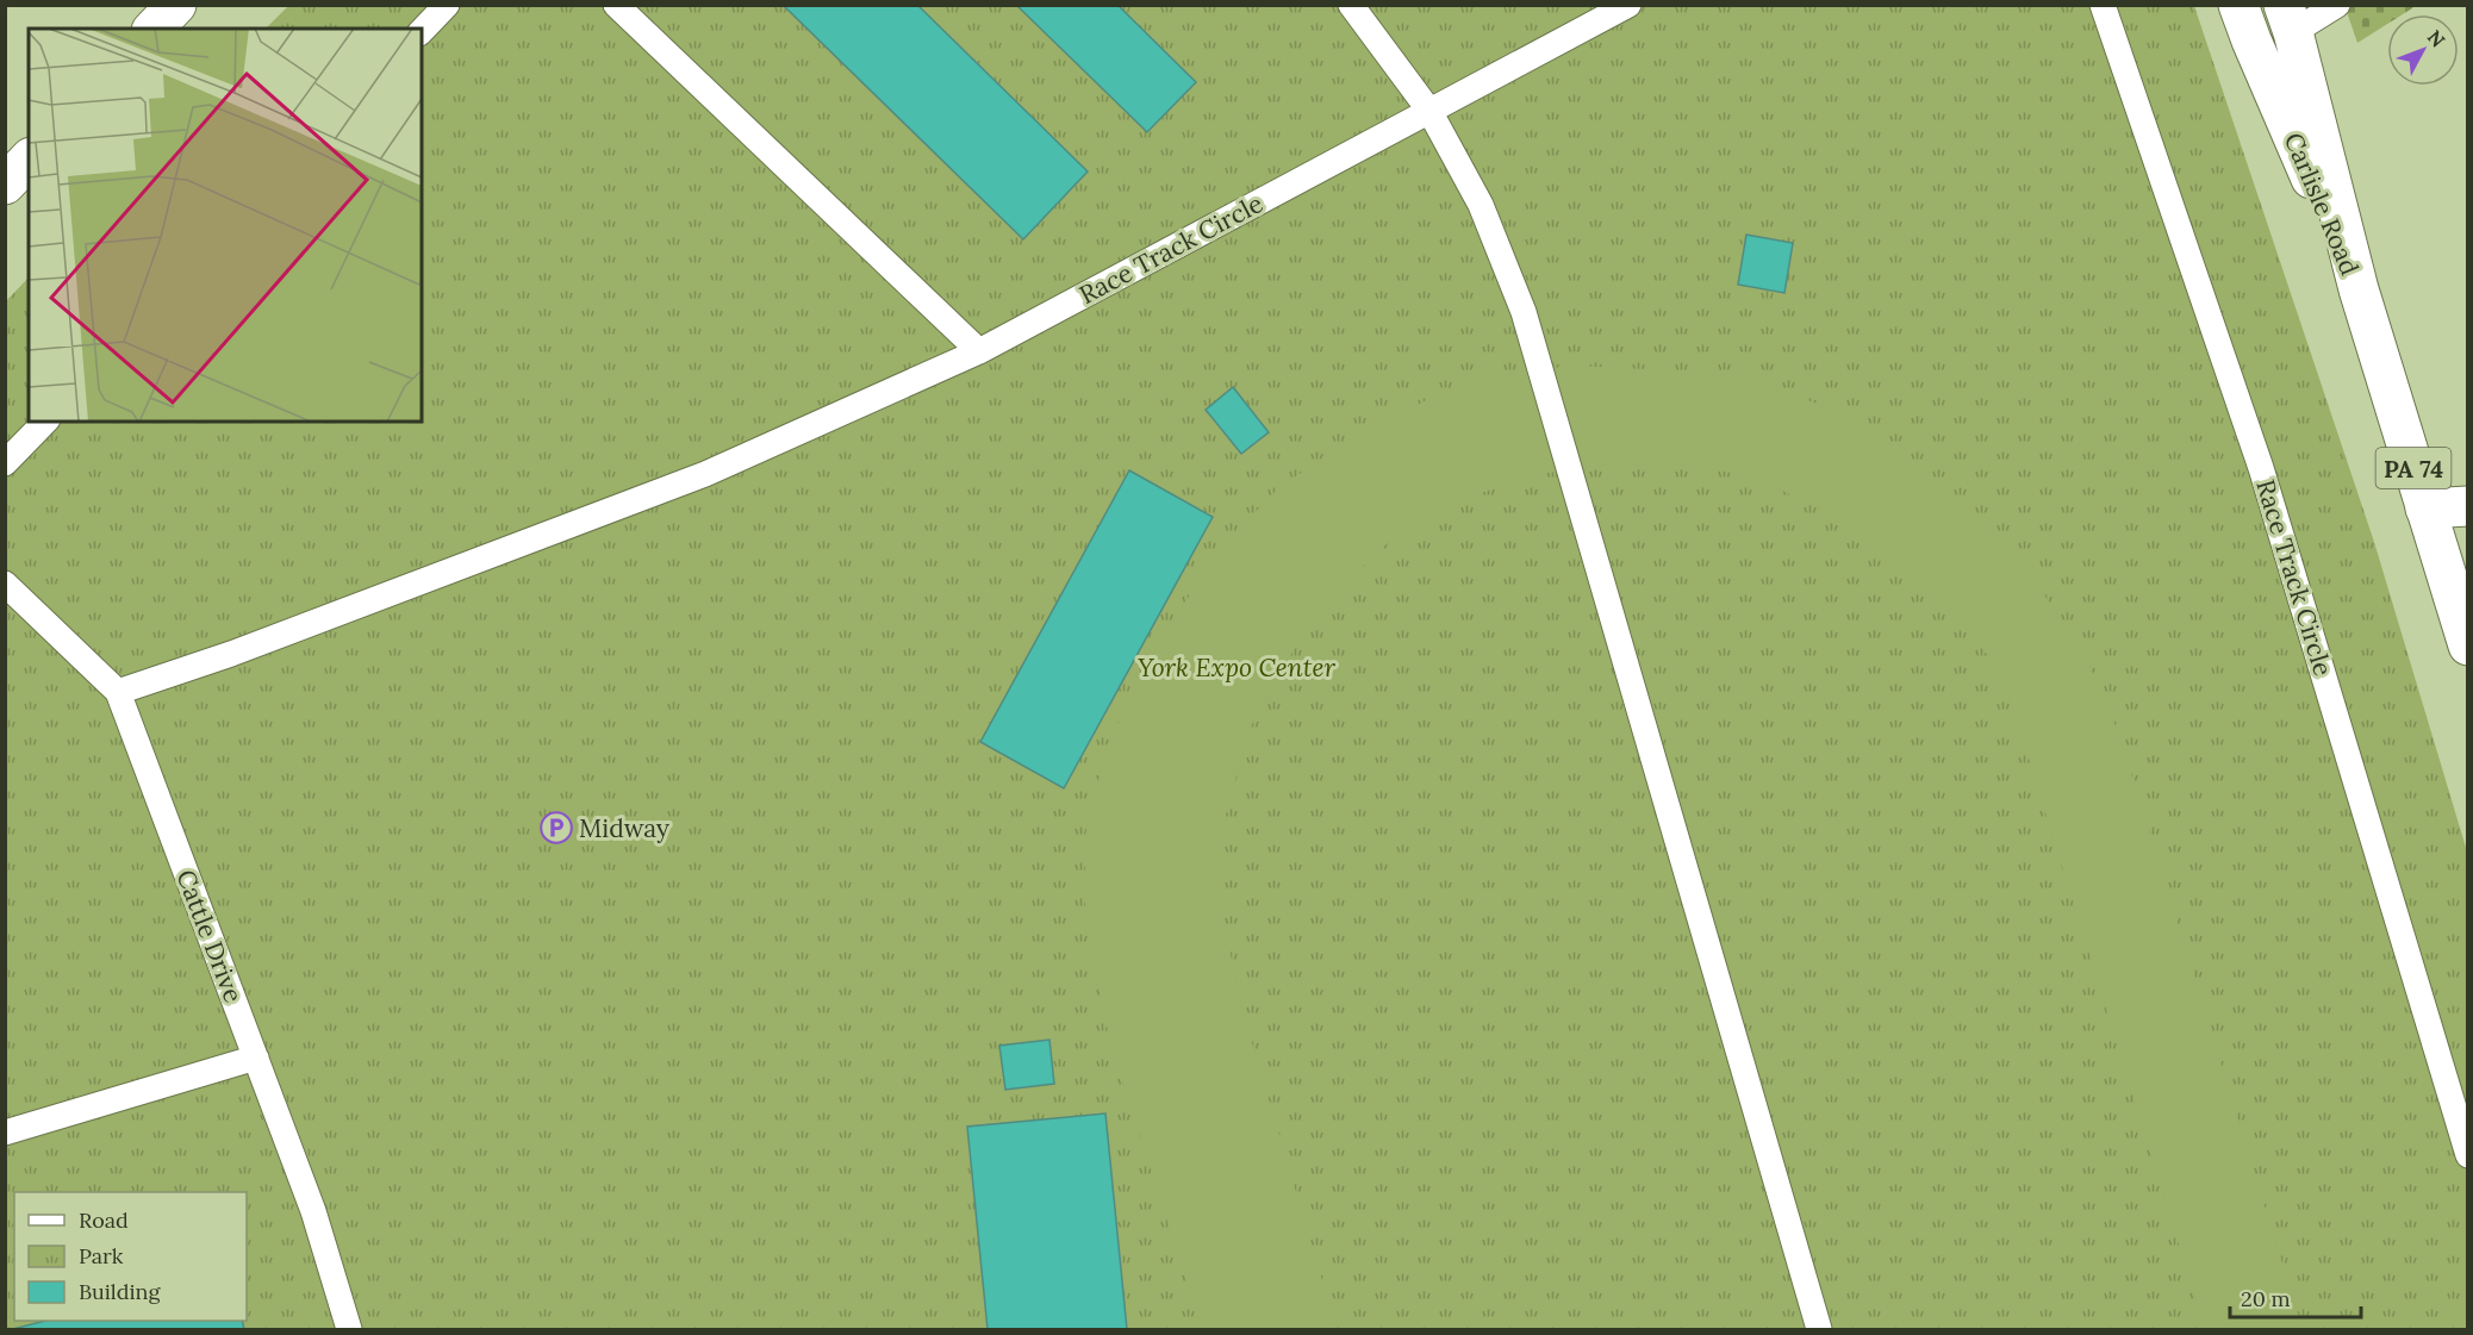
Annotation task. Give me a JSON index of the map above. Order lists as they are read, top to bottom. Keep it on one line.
{"streets":{"main road":["Carlisle Road","PA 74"],"lane":["Race Track Circle","Cattle Drive"]},"crossings":[["Carlisle Road","PA 74"],["Race Track Circle","Cattle Drive"]],"parks":["York Expo Center"],"places":{"parking":["Midway"]},"legend":["Road","Park","Building"],"scale_bar":"20 m","north":"top right"}
